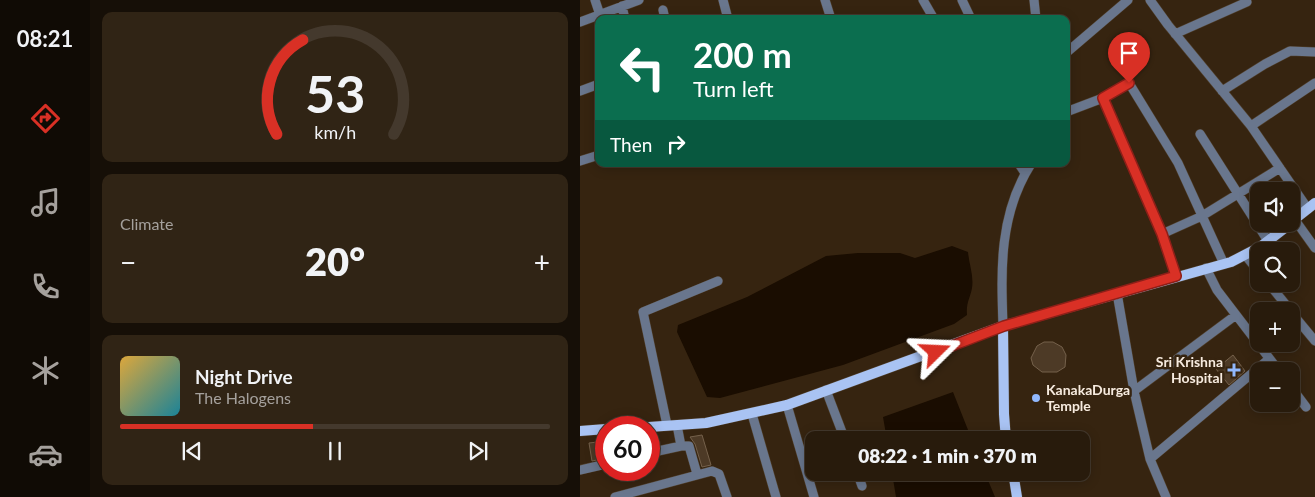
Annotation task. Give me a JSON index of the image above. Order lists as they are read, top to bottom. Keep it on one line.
{"places":{"health":["Sri Krishna Hospital"],"other":["KanakaDurga Temple"]},"page":{"tabs":"08:21","turn":["200 m","Turn left"],"then":"Then","tile":"Climate","map_buttons":["+","−"],"heat":["−","20°","+"],"song":["Night Drive","The Halogens"],"limit":"60","trip":"08:22 · 1 min · 370 m","gauge":["53","km/h"]}}
